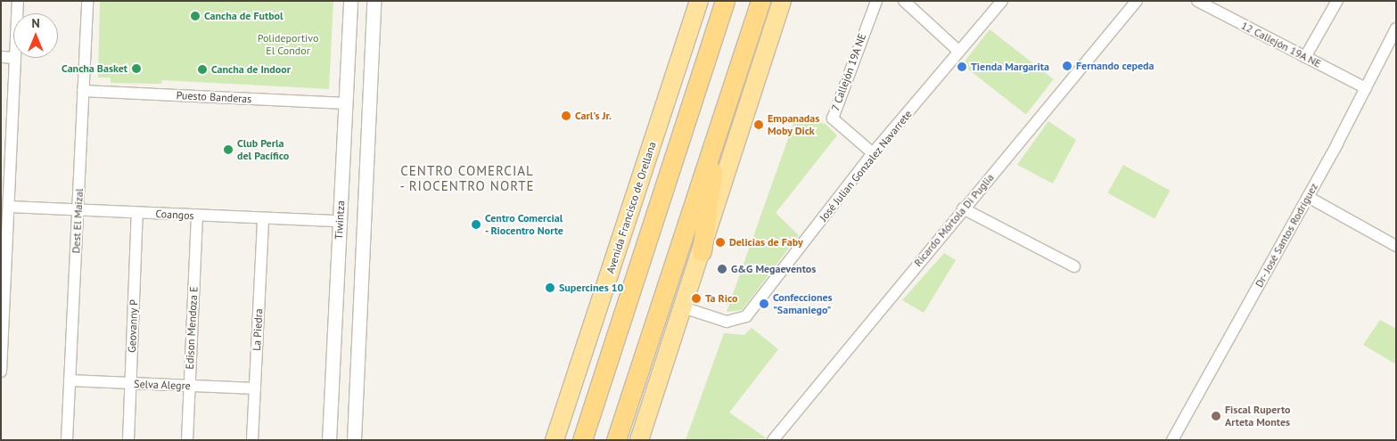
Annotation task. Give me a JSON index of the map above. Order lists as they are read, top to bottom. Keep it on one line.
{"streets":{"main road":["Avenida Francisco de Orellana"],"street":["12 Callejón 19A NE","7 Callejón 19A NE","Puesto Banderas","José Julian Gonzalez Navarrete","Coangos","Tiwintza","Ricardo Mórtola Di Puglia","Dest El Maizal","Dr- José Santos Rodríguez","Geovanny P","Edison Mendoza E","La Piedra","Selva Alegre"]},"crossings":[["12 Callejón 19A NE","Dr- José Santos Rodríguez"],["7 Callejón 19A NE","José Julian Gonzalez Navarrete"],["Puesto Banderas","Tiwintza"],["Puesto Banderas","Dest El Maizal"],["Coangos","Tiwintza"],["Coangos","Dest El Maizal"],["Coangos","Geovanny P"],["Coangos","Edison Mendoza E"],["Coangos","La Piedra"],["Dest El Maizal","Selva Alegre"],["Geovanny P","Selva Alegre"],["Edison Mendoza E","Selva Alegre"],["La Piedra","Selva Alegre"]],"districts":["CENTRO COMERCIAL - RIOCENTRO NORTE"],"parks":["Polideportivo El Condor"],"places":["Cancha de Futbol","Fernando cepeda","Tienda Margarita","Cancha Basket","Cancha de Indoor","Carl's Jr.","Empanadas Moby Dick","Club Perla del Pacífico","Centro Comercial - Riocentro Norte","Delicias de Faby","G&G Megaeventos","Supercines 10","Ta Rico","Confecciones \"Samaniego\"","Fiscal Ruperto Arteta Montes"],"north":"top"}
